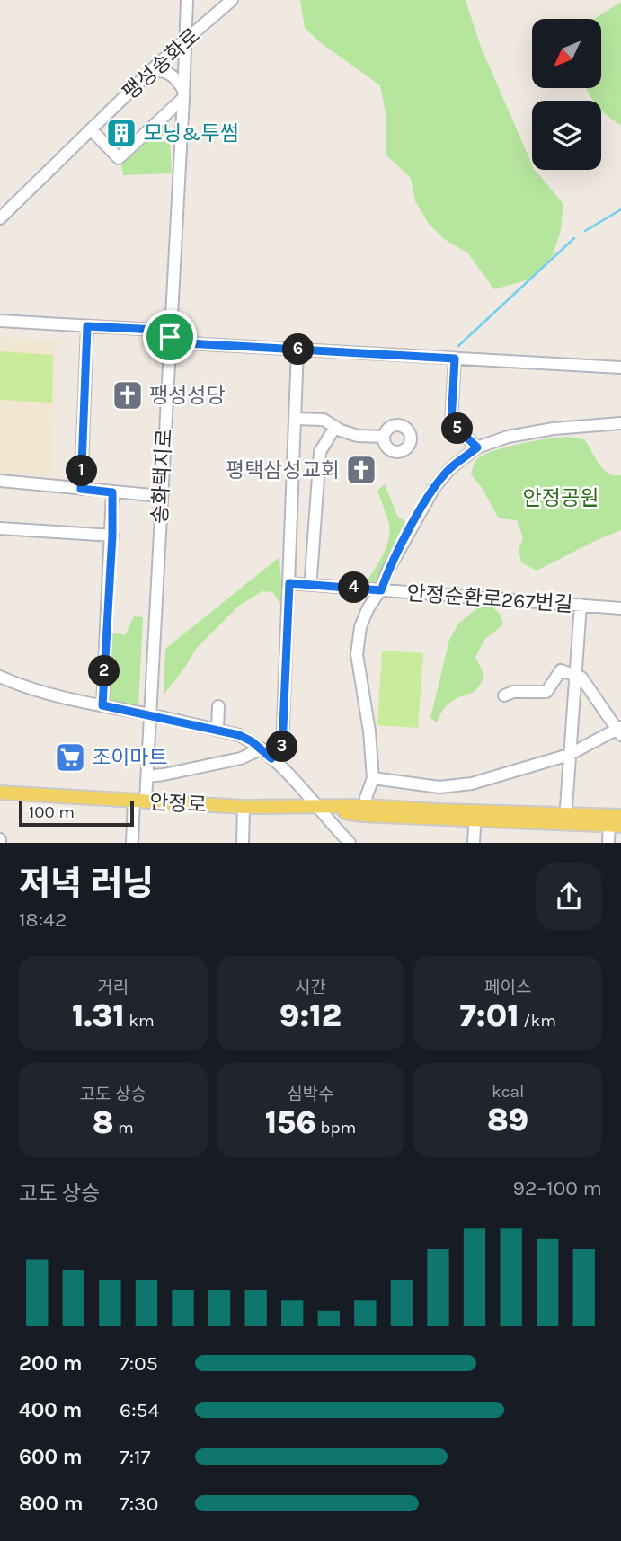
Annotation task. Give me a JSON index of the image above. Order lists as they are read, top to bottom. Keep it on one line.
{"streets":{"main road":["안정로"],"street":["팽성송화로","송화택지로","안정순환로267번길"]},"crossings":[["팽성송화로","송화택지로"],["송화택지로","안정로"]],"parks":["안정공원"],"places":{"building":["모닝&투썸"],"church":["팽성성당","평택삼성교회"],"supermarket":["조이마트"]},"scale_bar":"100 m","north":"bottom left","page":{"pins":["6","5","1","4","2","3"],"scale":"100 m","heading":["저녁 러닝","18:42"],"stats":[["거리","1.31 km"],["시간","9:12"],["페이스","7:01 /km"],["고도 상승","8 m"],["심박수","156 bpm"],["kcal","89"]],"chart":["고도 상승","92–100 m"],"list":[{"name":"200 m","note":"7:05"},{"name":"400 m","note":"6:54"},{"name":"600 m","note":"7:17"},{"name":"800 m","note":"7:30"}]}}
